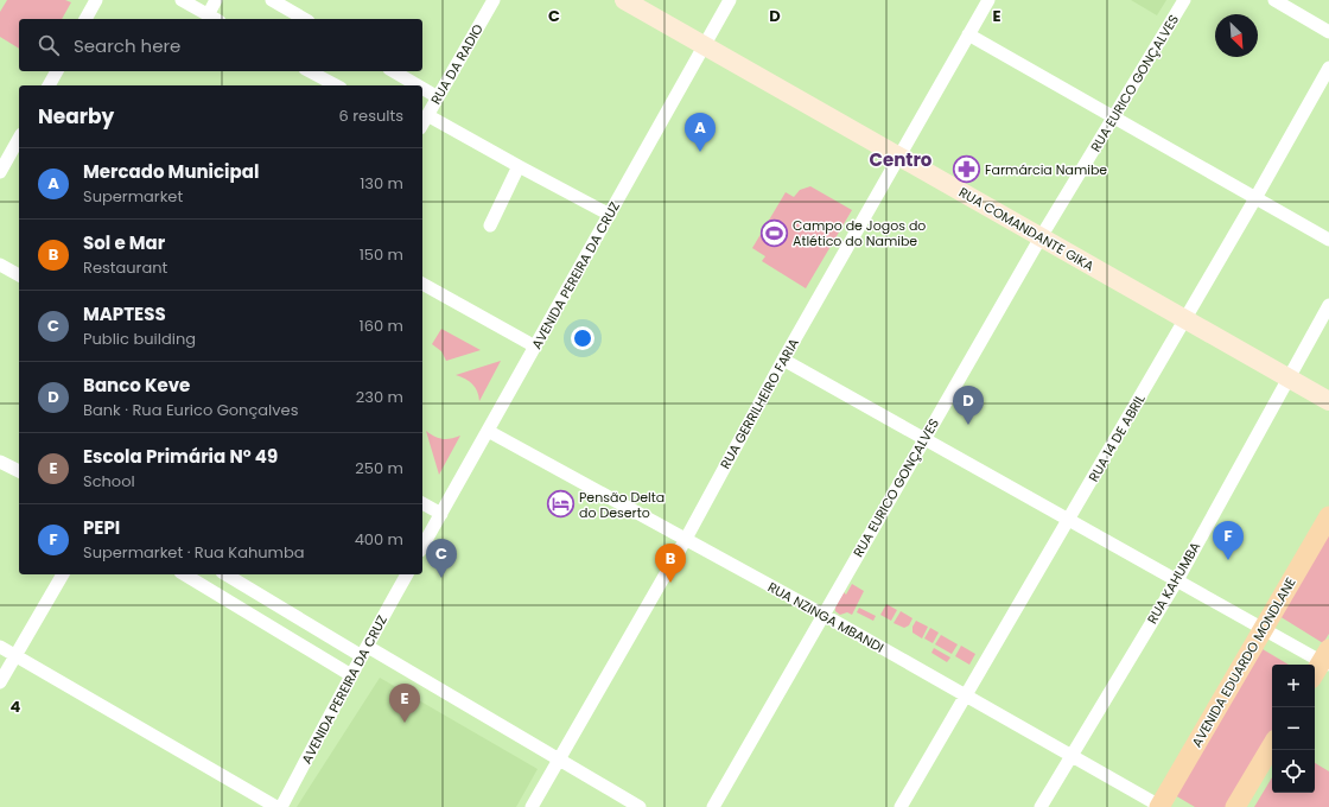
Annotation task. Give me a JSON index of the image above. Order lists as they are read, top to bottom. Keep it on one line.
{"streets":{"main road":["AVENIDA EDUARDO MONDLANE"],"street":["RUA DA RADIO","RUA EURICO GONÇALVES","RUA COMANDANTE GIKA","AVENIDA PEREIRA DA CRUZ","RUA GERRILHEIRO FARIA","RUA 14 DE ABRIL","RUA KAHUMBA","RUA NZINGA MBANDI"]},"crossings":[["RUA EURICO GONÇALVES","RUA COMANDANTE GIKA"],["RUA EURICO GONÇALVES","RUA NZINGA MBANDI"],["RUA COMANDANTE GIKA","AVENIDA PEREIRA DA CRUZ"],["RUA COMANDANTE GIKA","RUA GERRILHEIRO FARIA"],["RUA COMANDANTE GIKA","RUA 14 DE ABRIL"],["RUA COMANDANTE GIKA","RUA KAHUMBA"],["AVENIDA PEREIRA DA CRUZ","RUA NZINGA MBANDI"],["RUA GERRILHEIRO FARIA","RUA NZINGA MBANDI"],["RUA 14 DE ABRIL","RUA NZINGA MBANDI"],["RUA KAHUMBA","RUA NZINGA MBANDI"],["RUA NZINGA MBANDI","AVENIDA EDUARDO MONDLANE"]],"districts":["Centro"],"places":{"pharmacy":["Farmárcia Namibe"],"sports":["Campo de Jogos do Atlético do Namibe"],"hotel":["Pensão Delta do Deserto"]},"north":"bottom right","page":{"search":"Search here","heading":["Nearby","6 results"],"pins":["A","D","F","C","B","E"],"list":[{"mark":"A","name":"Mercado Municipal","note":"Supermarket","value":"130 m"},{"mark":"B","name":"Sol e Mar","note":"Restaurant","value":"150 m"},{"mark":"C","name":"MAPTESS","note":"Public building","value":"160 m"},{"mark":"D","name":"Banco Keve","note":"Bank · Rua Eurico Gonçalves","value":"230 m"},{"mark":"E","name":"Escola Primária Nº 49","note":"School","value":"250 m"},{"mark":"F","name":"PEPI","note":"Supermarket · Rua Kahumba","value":"400 m"}],"map_buttons":["+","−"]},"grid":{"columns":["C","D","E"],"rows":["4"]}}
